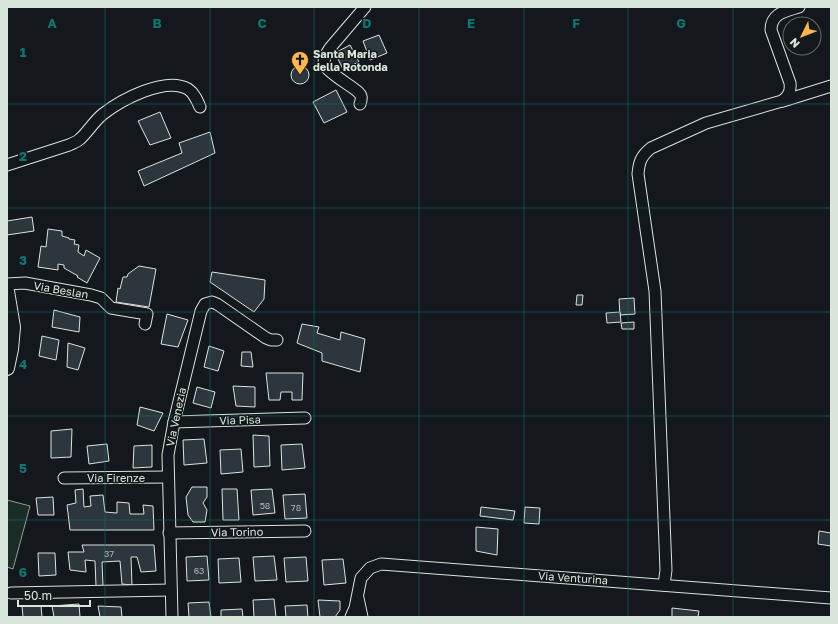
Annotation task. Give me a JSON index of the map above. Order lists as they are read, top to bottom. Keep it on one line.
{"streets":{"street":["Via Beslan","Via Venezia","Via Pisa","Via Firenze","Via Torino","Via Venturina"]},"crossings":[["Via Venezia","Via Pisa"],["Via Venezia","Via Firenze"],["Via Venezia","Via Torino"]],"places":{"church":["Santa Maria della Rotonda"]},"house_numbers":["58","78","37","63"],"scale_bar":"50 m","north":"bottom left","grid":{"columns":["A","B","C","D","E","F","G"],"rows":["1","2","3","4","5","6"]}}
